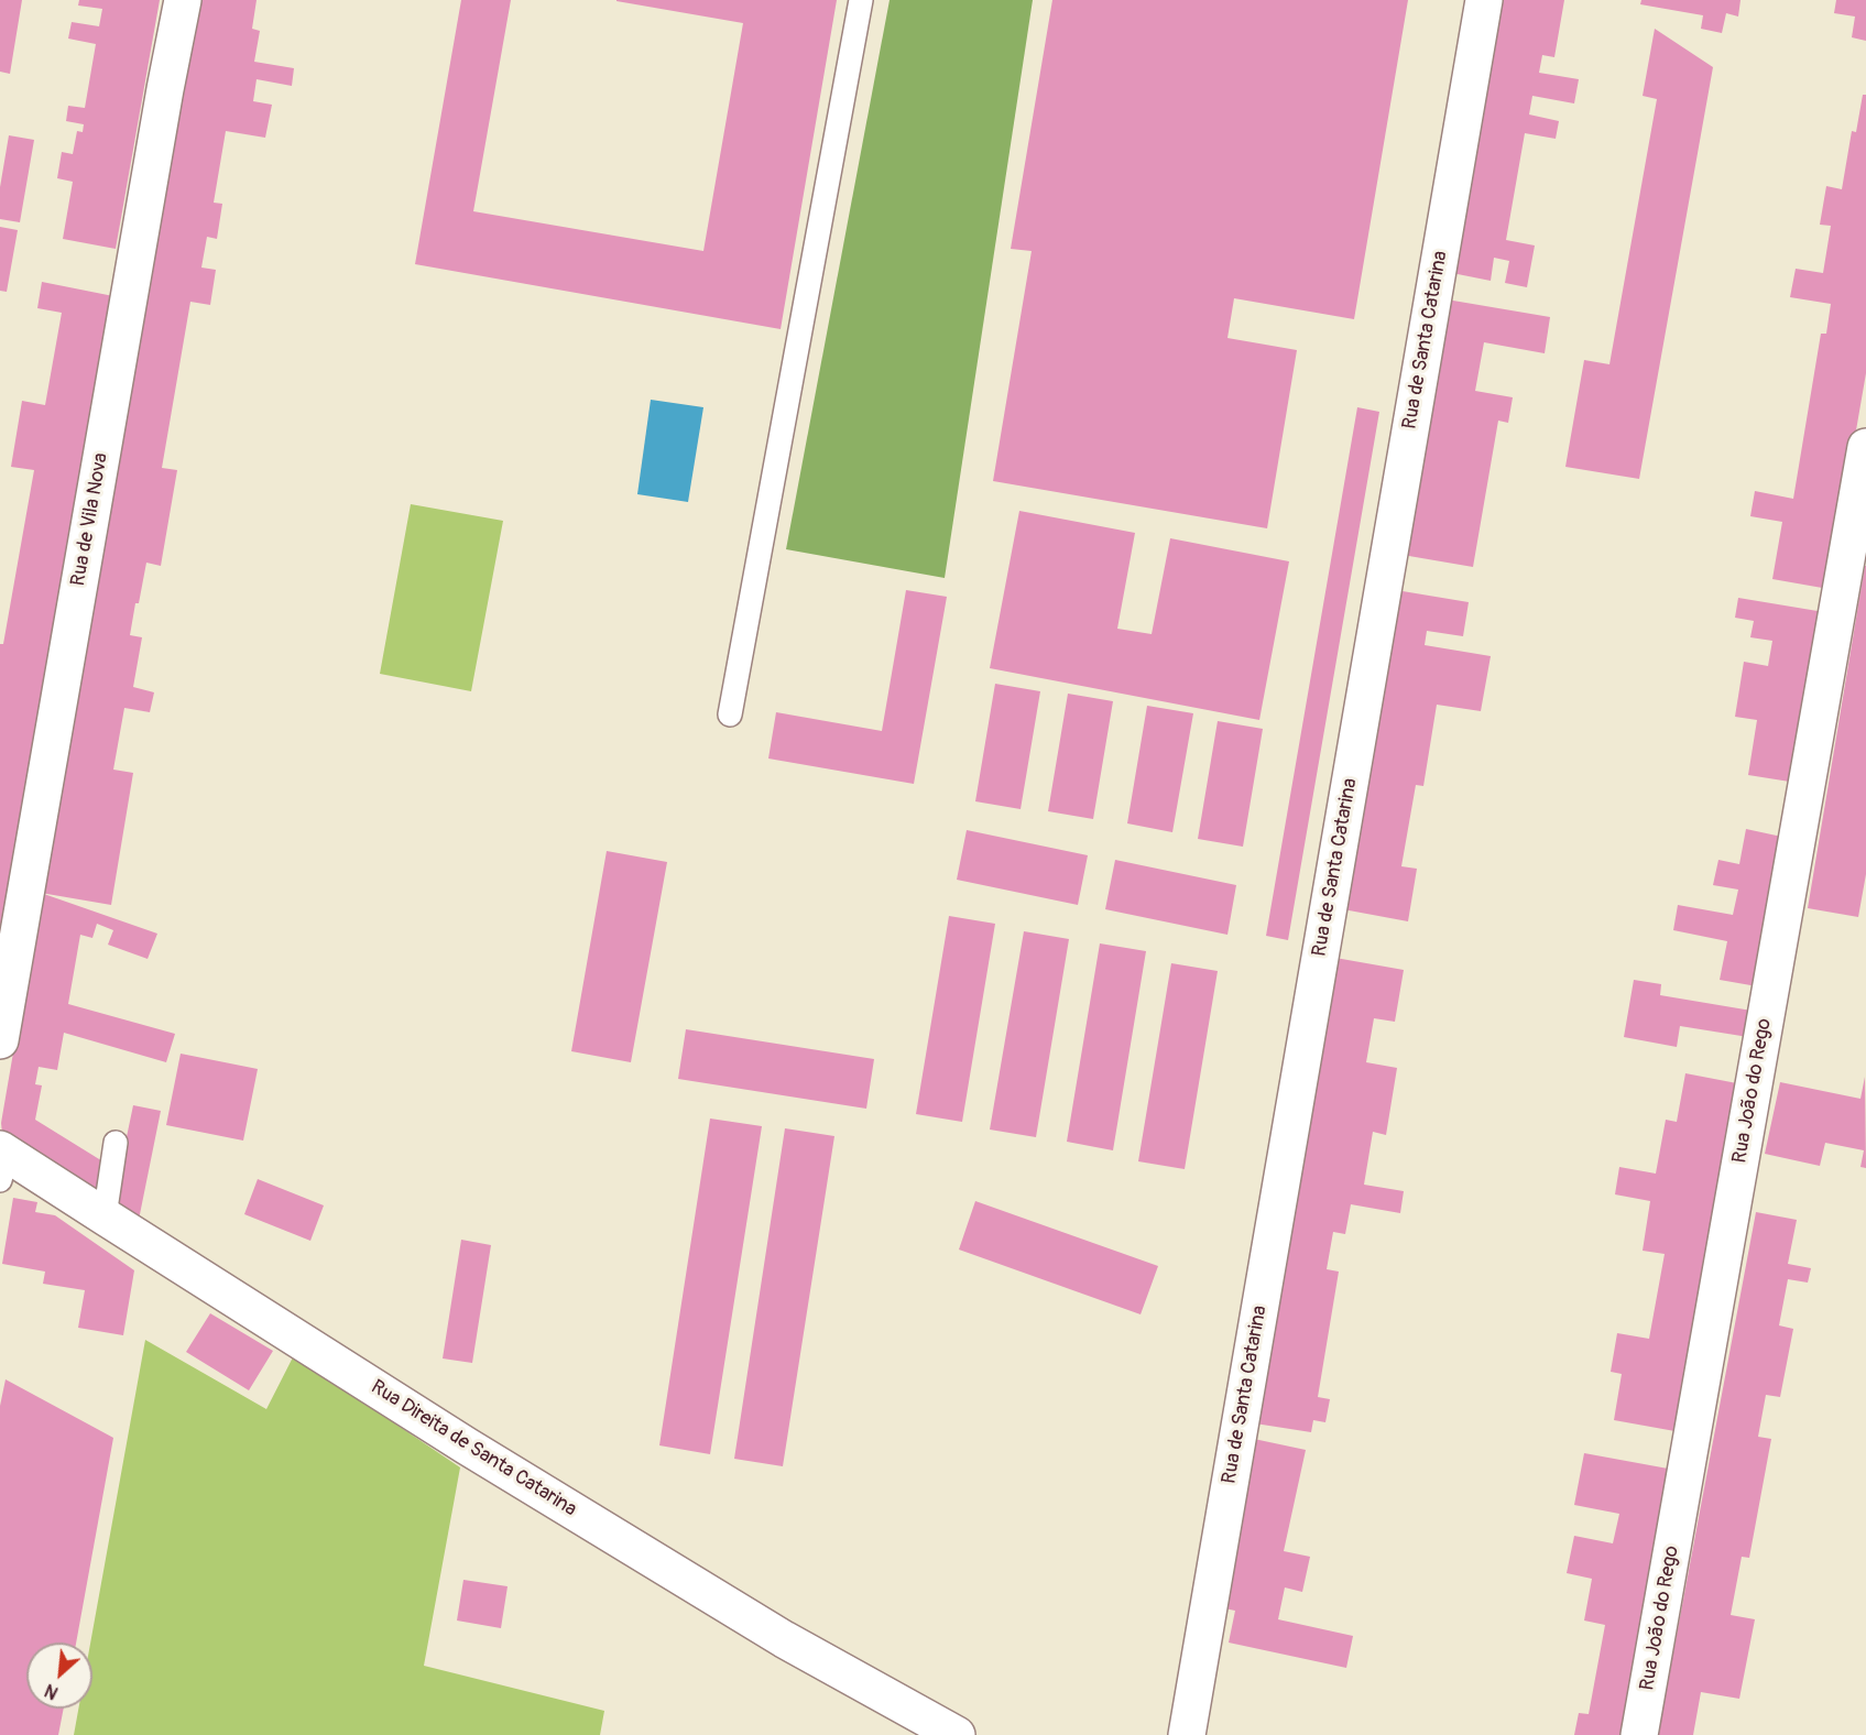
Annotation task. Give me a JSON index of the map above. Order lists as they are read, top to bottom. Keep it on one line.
{"streets":{"street":["Rua de Santa Catarina","Rua de Vila Nova","Rua João do Rego","Rua Direita de Santa Catarina"]},"north":"bottom left"}
